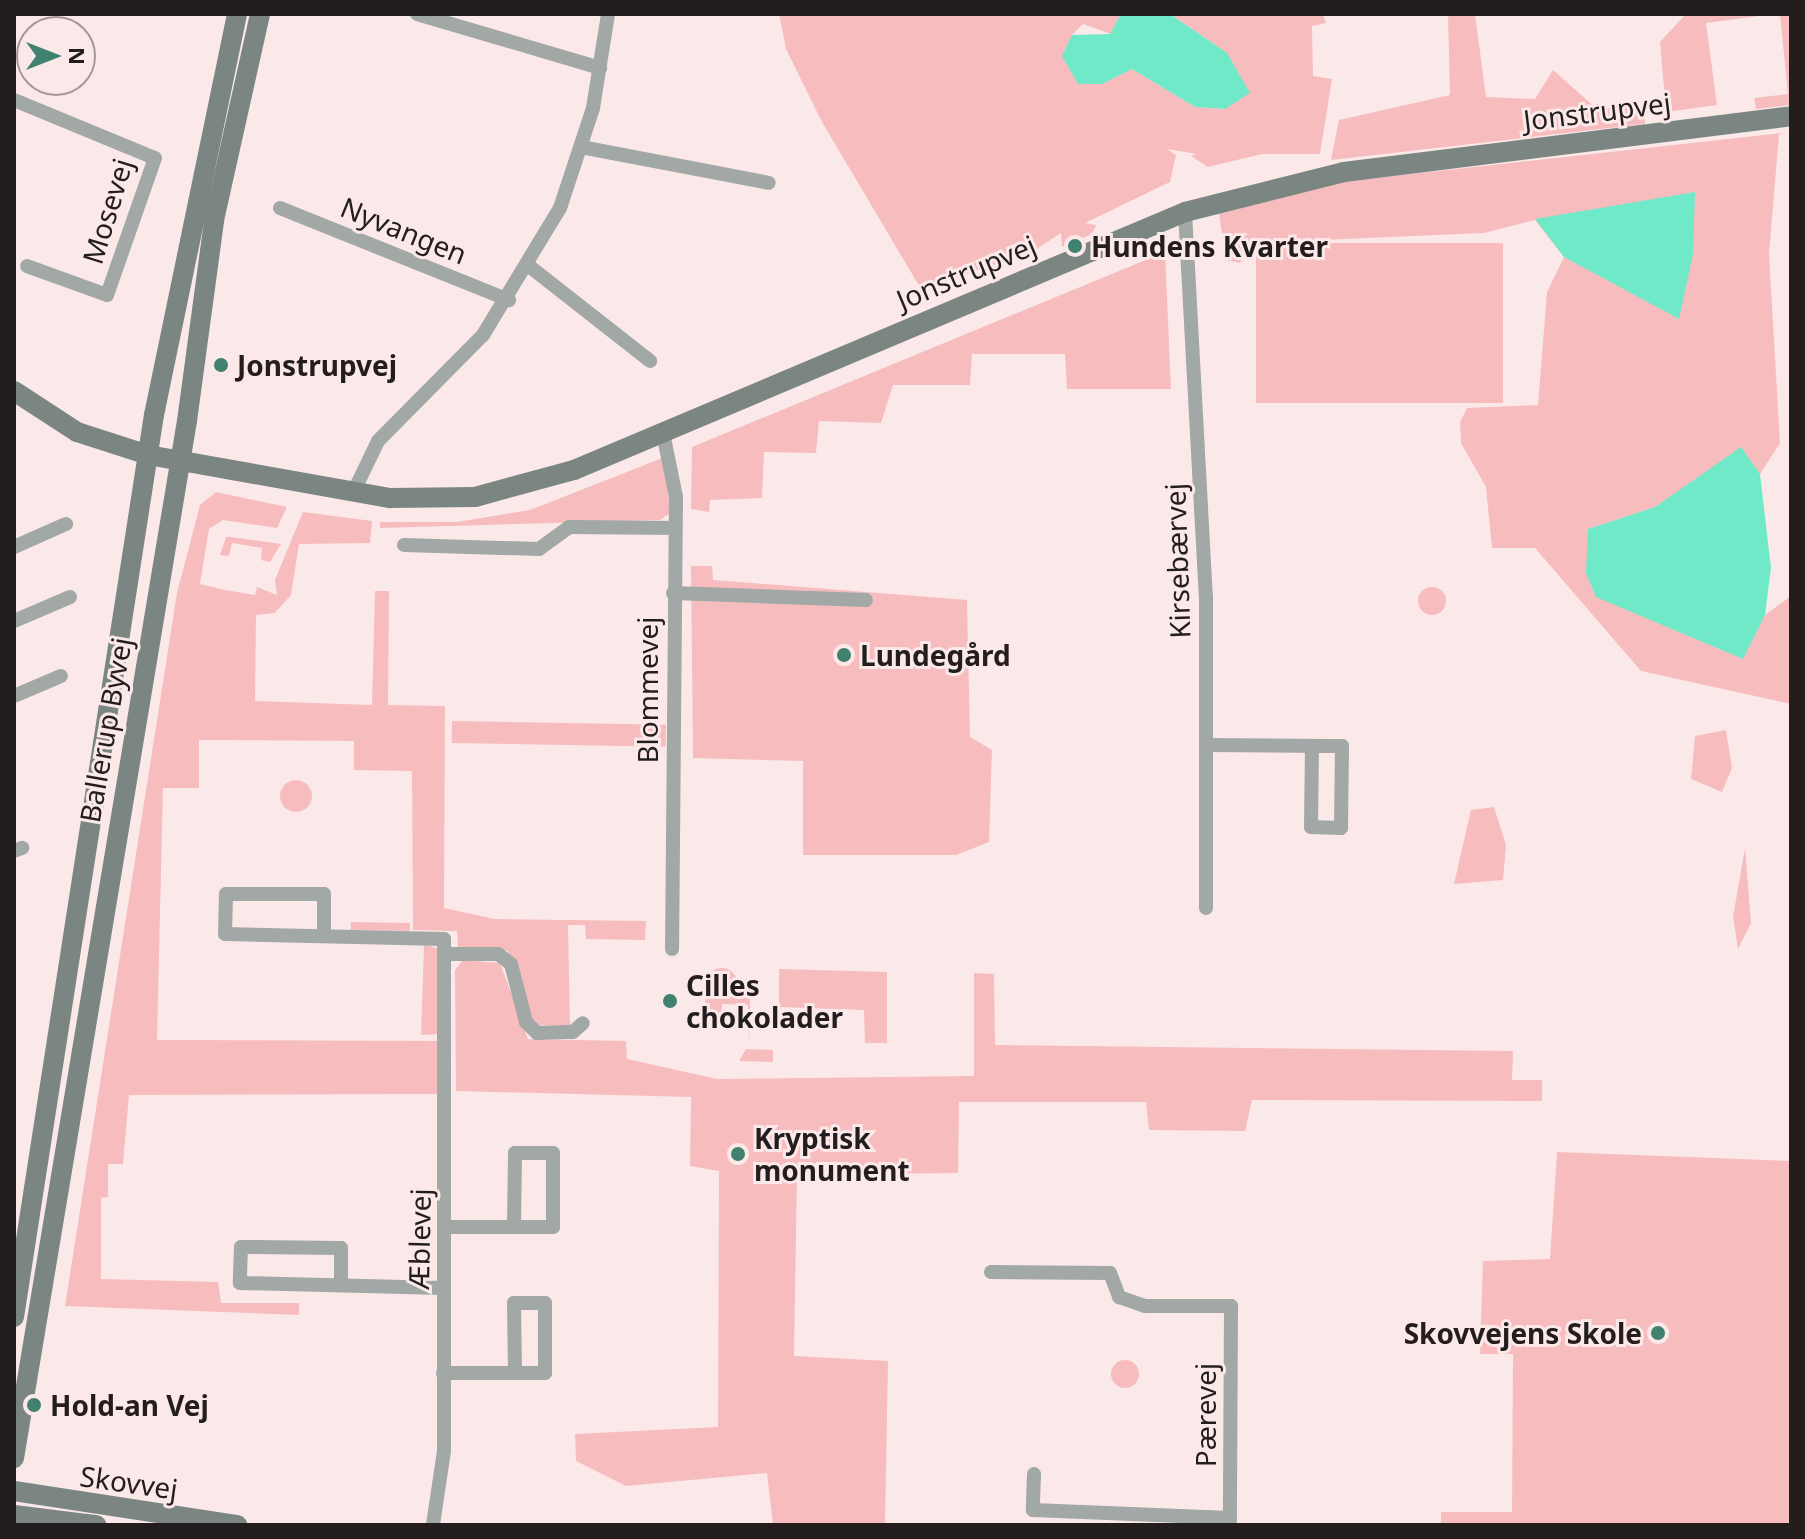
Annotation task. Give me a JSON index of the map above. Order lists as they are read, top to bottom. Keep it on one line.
{"streets":{"main road":["Jonstrupvej","Ballerup Byvej","Skovvej"],"street":["Mosevej","Nyvangen","Kirsebærvej","Blommevej","Æblevej","Pærevej"]},"crossings":[["Jonstrupvej","Kirsebærvej"],["Jonstrupvej","Blommevej"],["Jonstrupvej","Ballerup Byvej"]],"places":["Hundens Kvarter","Jonstrupvej","Lundegård","Cilles chokolader","Kryptisk monument","Skovvejens Skole","Hold-an Vej"],"north":"right"}
